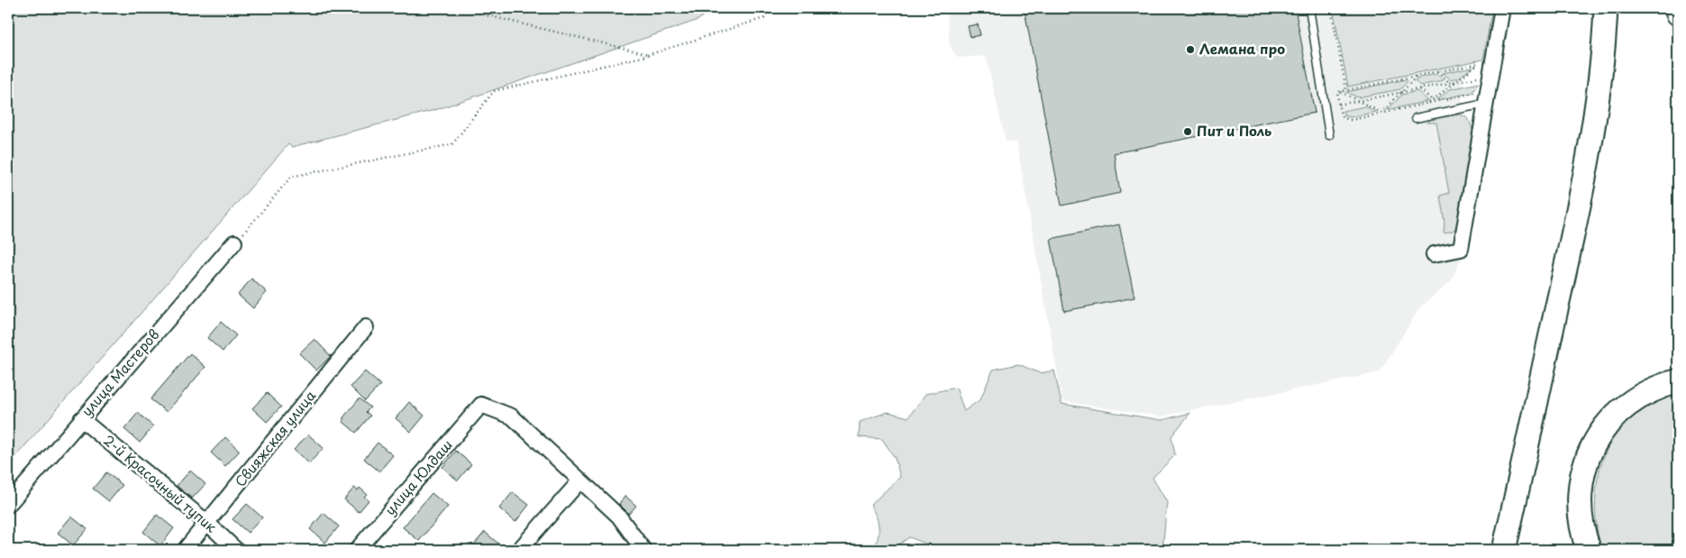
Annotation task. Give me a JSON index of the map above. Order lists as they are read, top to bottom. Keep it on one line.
{"streets":{"street":["улица Мастеров","Свияжская улица","улица Юлдаш","2-й Красочный тупик"]},"crossings":[["улица Мастеров","2-й Красочный тупик"],["Свияжская улица","2-й Красочный тупик"]],"places":["Лемана про","Пит и Поль"]}
